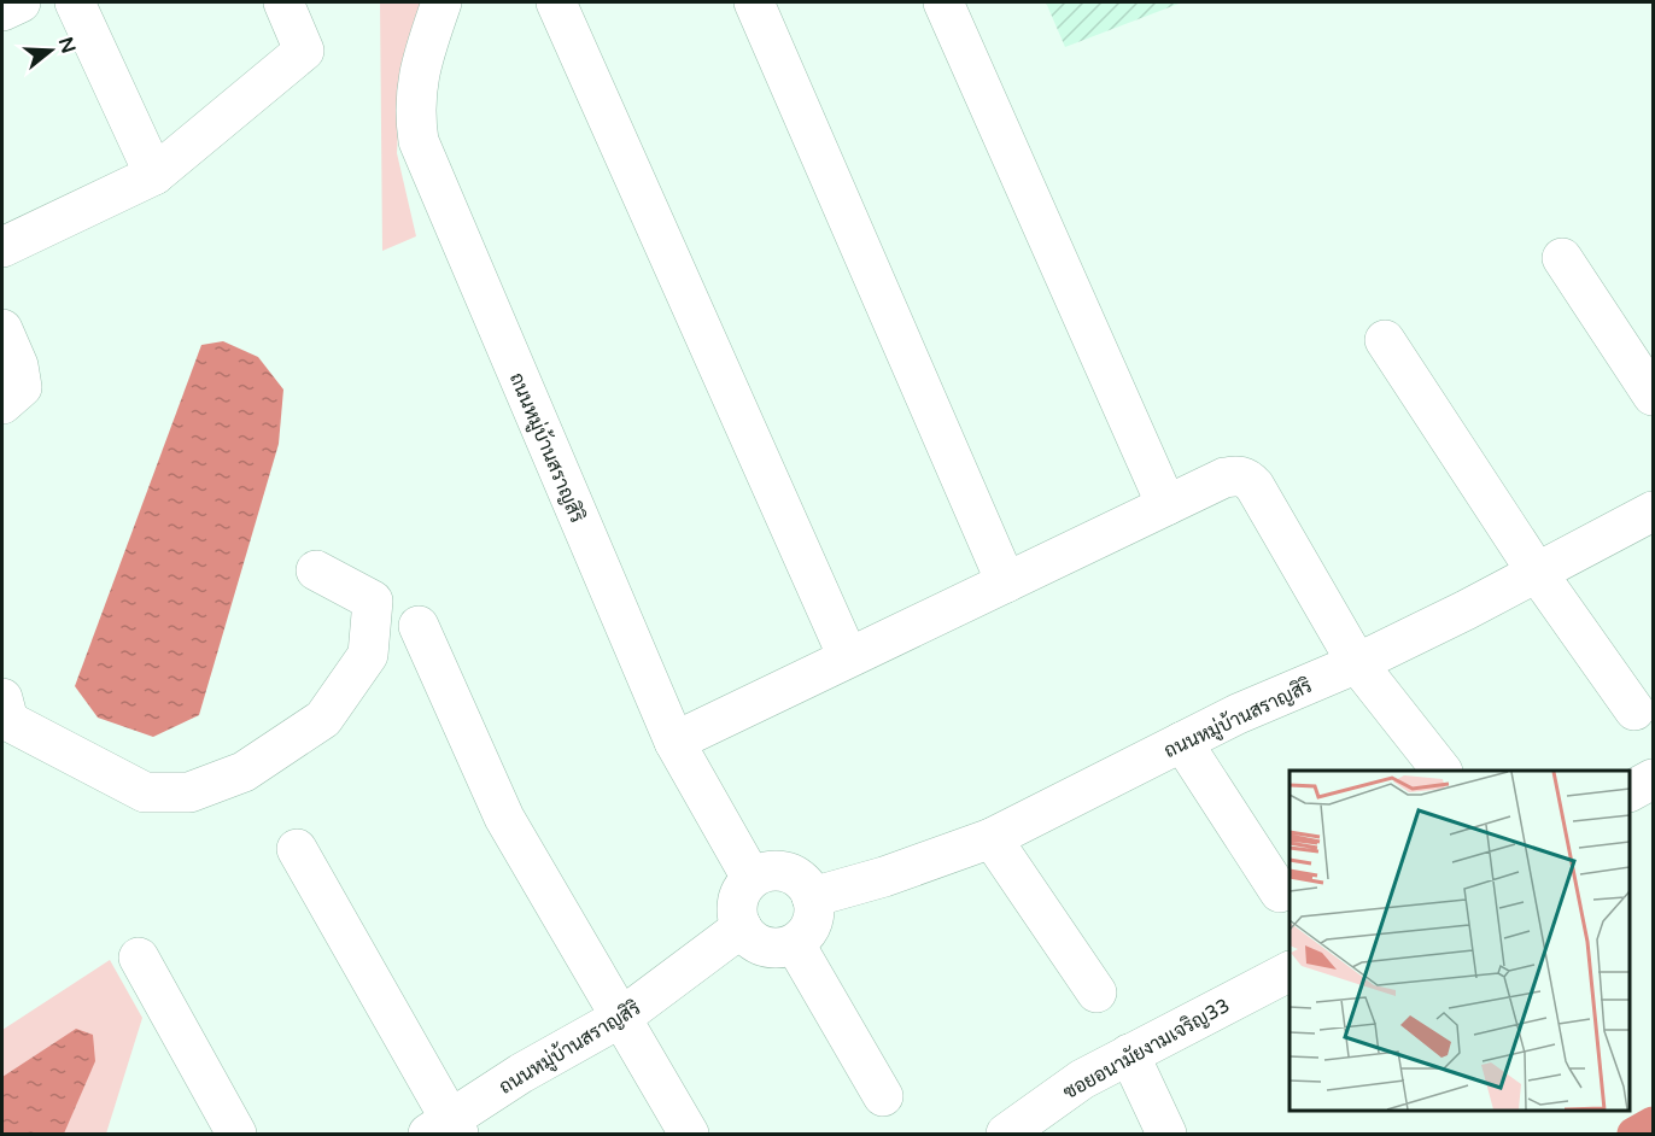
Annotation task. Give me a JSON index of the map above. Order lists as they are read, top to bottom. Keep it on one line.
{"streets":{"street":["ถนนหมู่บ้านสราญสิริ","ซอยอนามัยงามเจริญ33"]},"north":"right"}
